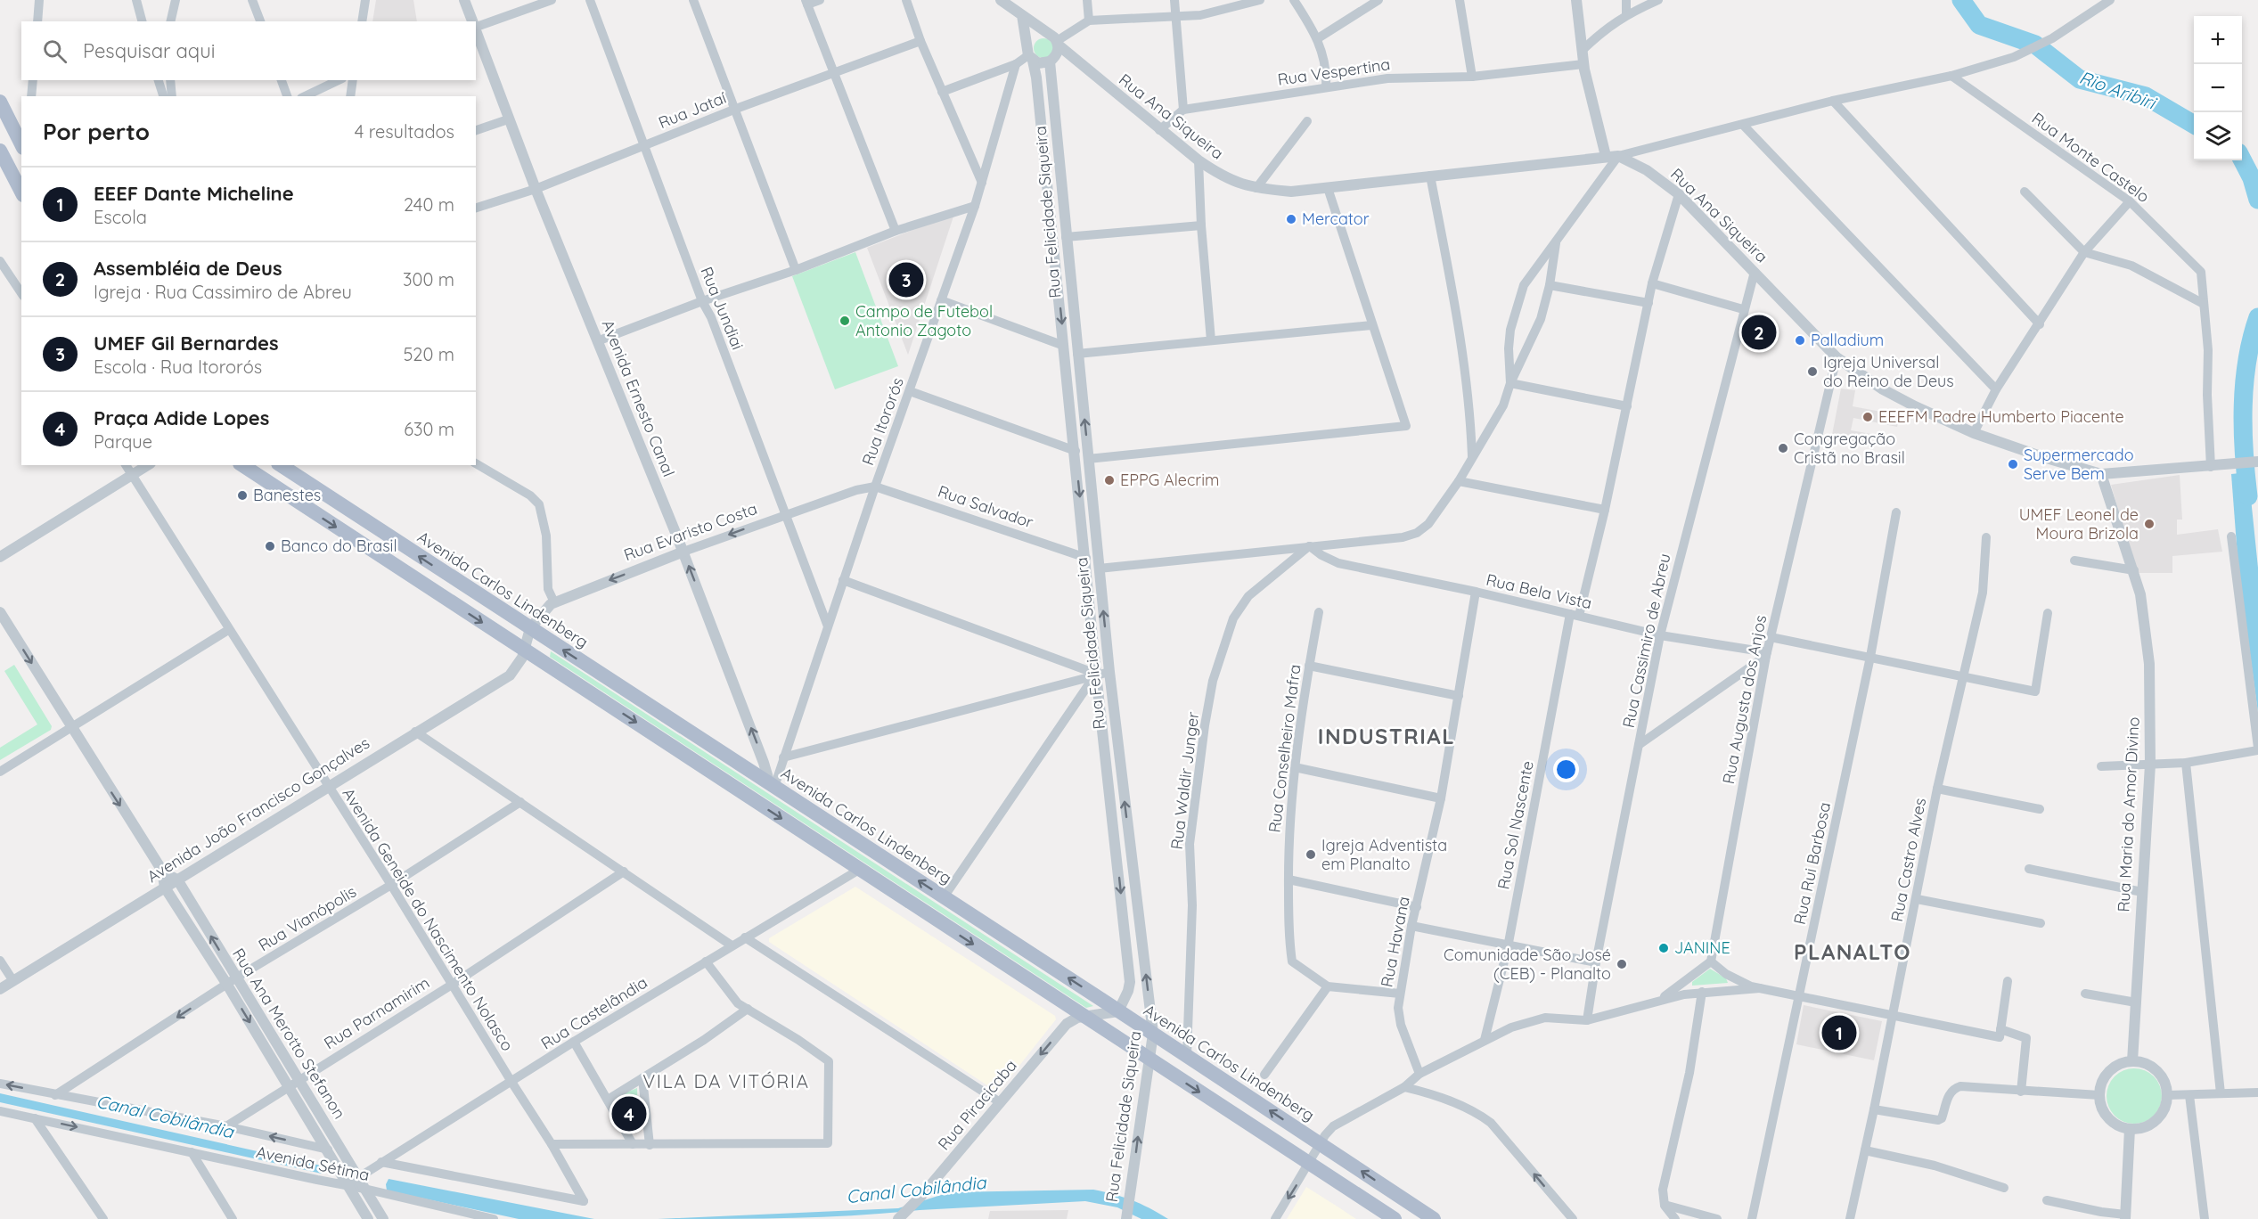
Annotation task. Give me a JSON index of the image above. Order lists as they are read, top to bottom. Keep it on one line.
{"streets":{"main road":["Avenida Carlos Lindenberg"],"street":["Rua Vespertina","Rua Jataí","Rua Ana Siqueira","Rua Monte Castelo","Rua Felicidade Siqueira","Rua Jundiai","Avenida Ernesto Canal","Rua Itororós","Rua Salvador","Rua Evaristo Costa","Rua Bela Vista","Rua Cassimiro de Abreu","Rua Augusta dos Anjos","Rua Conselheiro Mafra","Rua Waldir Junger","Avenida João Francisco Gonçalves","Rua Maria do Amor Divino","Rua Sol Nascente","Rua Castro Alves","Rua Rui Barbosa","Rua Vianópolis","Avenida Geneide do Nascimento Nolasco","Rua Havana","Rua Parnamirim","Rua Castelândia","Rua Ana Merotto Stefanon","Rua Piracicaba","Avenida Sétima"]},"crossings":[["Rua Jataí","Rua Jundiai"],["Rua Jataí","Avenida Ernesto Canal"],["Rua Ana Siqueira","Rua Monte Castelo"],["Rua Ana Siqueira","Rua Felicidade Siqueira"],["Rua Ana Siqueira","Rua Cassimiro de Abreu"],["Rua Ana Siqueira","Rua Augusta dos Anjos"],["Rua Ana Siqueira","Rua Maria do Amor Divino"],["Rua Ana Siqueira","Rua Sol Nascente"],["Rua Felicidade Siqueira","Rua Salvador"],["Rua Felicidade Siqueira","Avenida Carlos Lindenberg"],["Rua Felicidade Siqueira","Rua Piracicaba"],["Rua Jundiai","Rua Itororós"],["Rua Jundiai","Rua Evaristo Costa"],["Avenida Ernesto Canal","Rua Itororós"],["Avenida Ernesto Canal","Rua Evaristo Costa"],["Avenida Ernesto Canal","Avenida Carlos Lindenberg"],["Rua Itororós","Rua Salvador"],["Rua Itororós","Rua Evaristo Costa"],["Rua Itororós","Avenida Carlos Lindenberg"],["Rua Salvador","Rua Evaristo Costa"],["Rua Evaristo Costa","Avenida Carlos Lindenberg"],["Avenida Carlos Lindenberg","Rua Waldir Junger"],["Rua Bela Vista","Rua Cassimiro de Abreu"],["Rua Bela Vista","Rua Augusta dos Anjos"],["Rua Bela Vista","Rua Waldir Junger"],["Rua Bela Vista","Rua Sol Nascente"],["Rua Bela Vista","Rua Havana"],["Avenida João Francisco Gonçalves","Avenida Geneide do Nascimento Nolasco"],["Avenida João Francisco Gonçalves","Rua Ana Merotto Stefanon"],["Rua Vianópolis","Avenida Geneide do Nascimento Nolasco"],["Rua Vianópolis","Rua Ana Merotto Stefanon"],["Avenida Geneide do Nascimento Nolasco","Rua Parnamirim"],["Avenida Geneide do Nascimento Nolasco","Rua Castelândia"],["Rua Parnamirim","Rua Ana Merotto Stefanon"],["Rua Castelândia","Rua Ana Merotto Stefanon"],["Rua Castelândia","Avenida Sétima"],["Rua Ana Merotto Stefanon","Avenida Sétima"]],"one_way":["Rua Evaristo Costa","Rua Vianópolis","Rua Piracicaba"],"districts":["INDUSTRIAL","PLANALTO","VILA DA VITÓRIA"],"water":["Rio Aribiri","Canal Cobilândia"],"places":["Mercator","Campo de Futebol Antonio Zagoto","Palladium","Igreja Universal do Reino de Deus","EEEFM Padre Humberto Piacente","Congregação Cristã no Brasil","Supermercado Serve Bem","EPPG Alecrim","Banestes","UMEF Leonel de Moura Brizola","Banco do Brasil","Igreja Adventista em Planalto","JANINE","Comunidade São José (CEB) - Planalto"],"page":{"map_buttons":["+","−"],"search":"Pesquisar aqui","heading":["Por perto","4 resultados"],"list":[{"mark":"1","name":"EEEF Dante Micheline","note":"Escola","value":"240 m"},{"mark":"2","name":"Assembléia de Deus","note":"Igreja · Rua Cassimiro de Abreu","value":"300 m"},{"mark":"3","name":"UMEF Gil Bernardes","note":"Escola · Rua Itororós","value":"520 m"},{"mark":"4","name":"Praça Adide Lopes","note":"Parque","value":"630 m"}],"pins":["3","2","1","4"]}}
